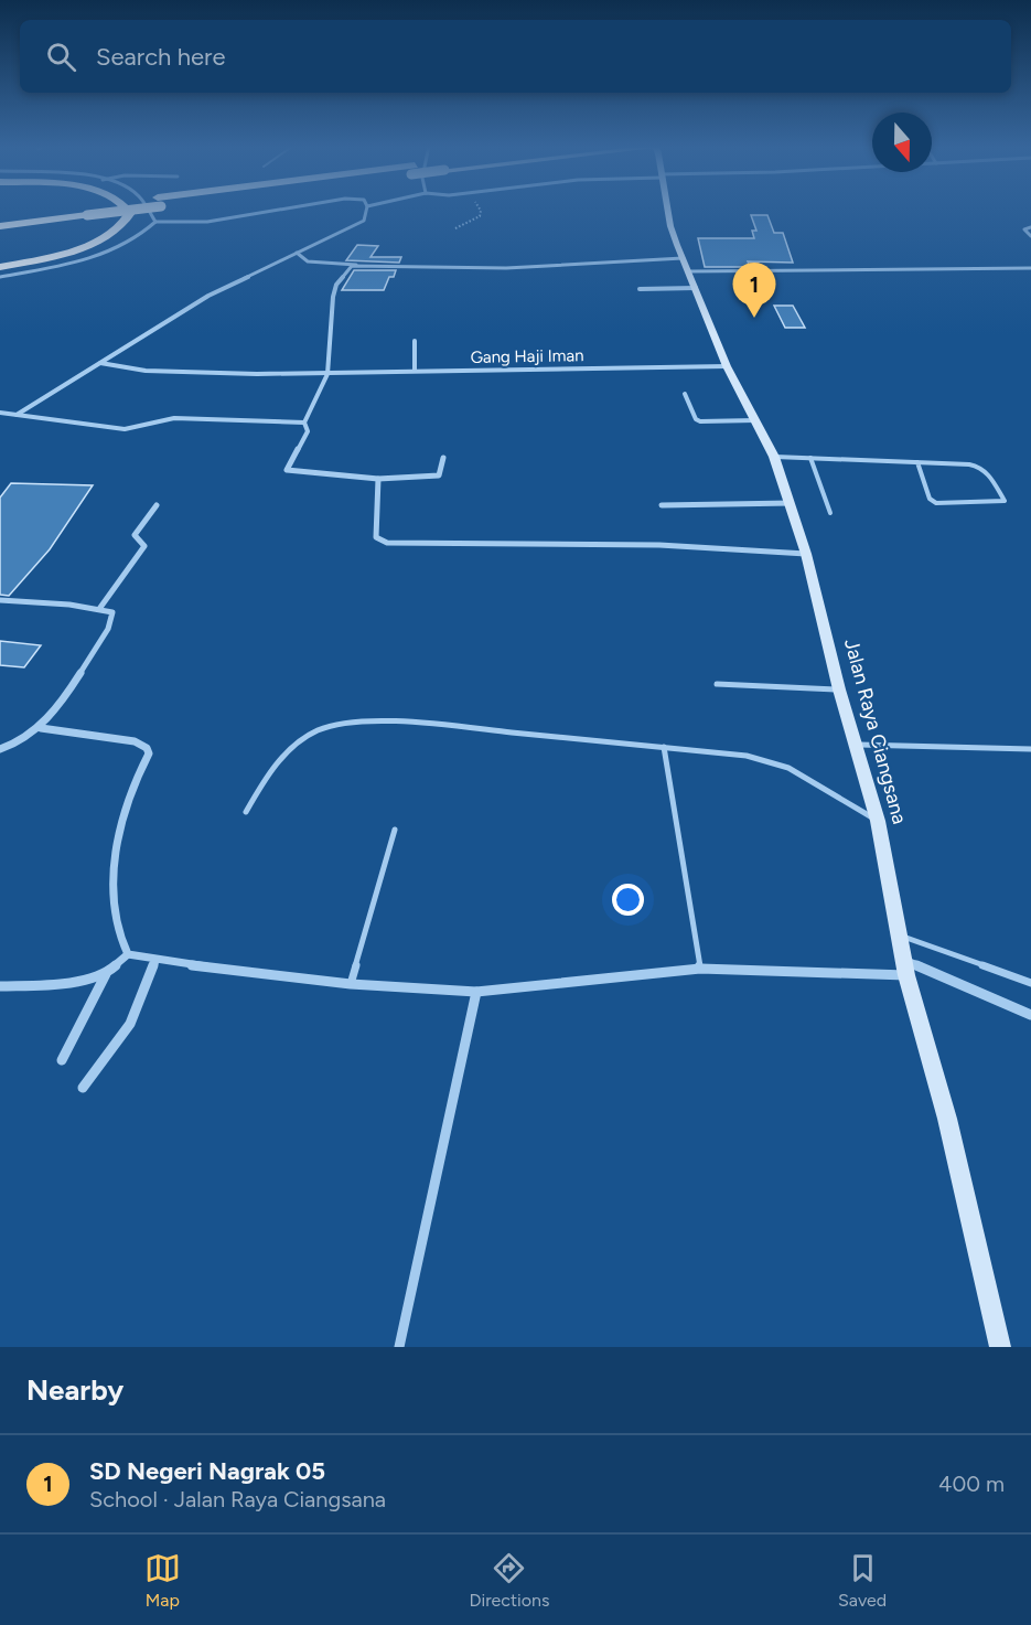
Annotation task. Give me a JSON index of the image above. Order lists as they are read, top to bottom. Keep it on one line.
{"streets":{"main road":["Jalan Raya Ciangsana"],"street":["Gang Haji Iman"]},"crossings":[["Gang Haji Iman","Jalan Raya Ciangsana"]],"north":"bottom","page":{"search":"Search here","pins":"1","heading":"Nearby","list":[{"mark":"1","name":"SD Negeri Nagrak 05","note":"School · Jalan Raya Ciangsana","value":"400 m"}],"nav":["Map","Directions","Saved"]}}
